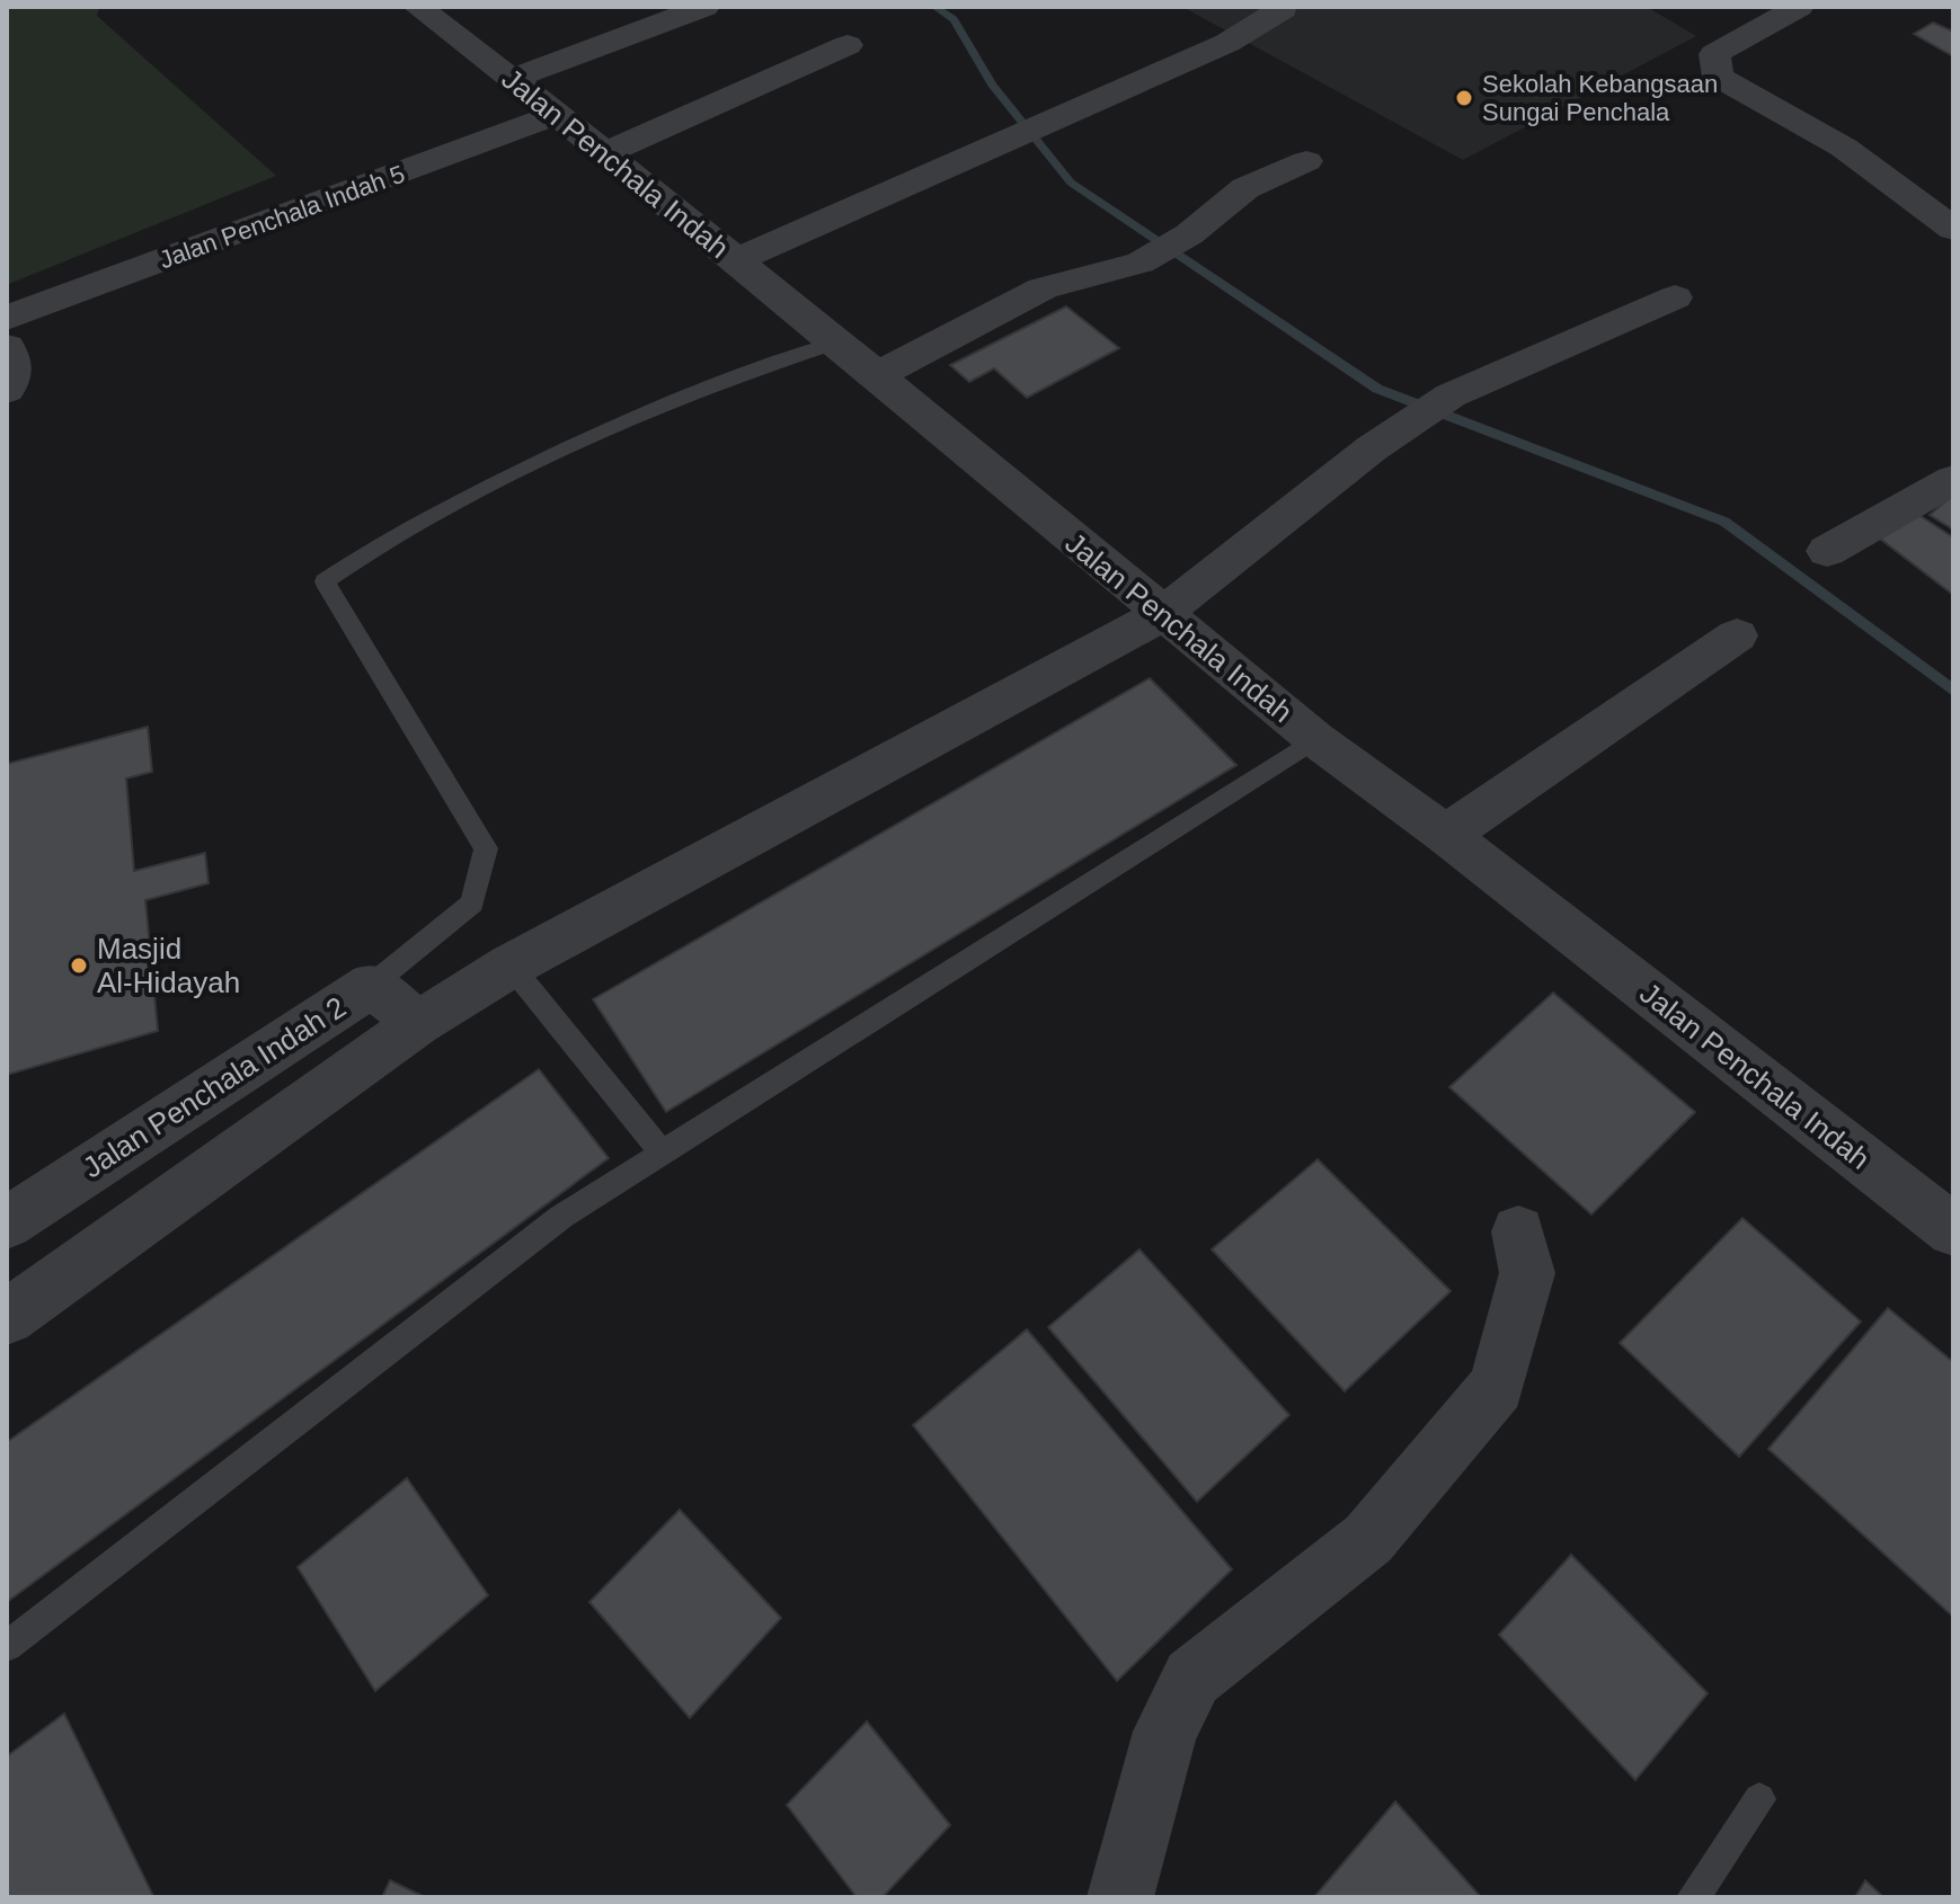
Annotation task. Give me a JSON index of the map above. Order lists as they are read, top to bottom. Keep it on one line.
{"streets":{"street":["Jalan Penchala Indah","Jalan Penchala Indah 5","Jalan Penchala Indah 2"]},"crossings":[["Jalan Penchala Indah","Jalan Penchala Indah 5"]],"places":["Sekolah Kebangsaan Sungai Penchala","Masjid Al-Hidayah"]}
